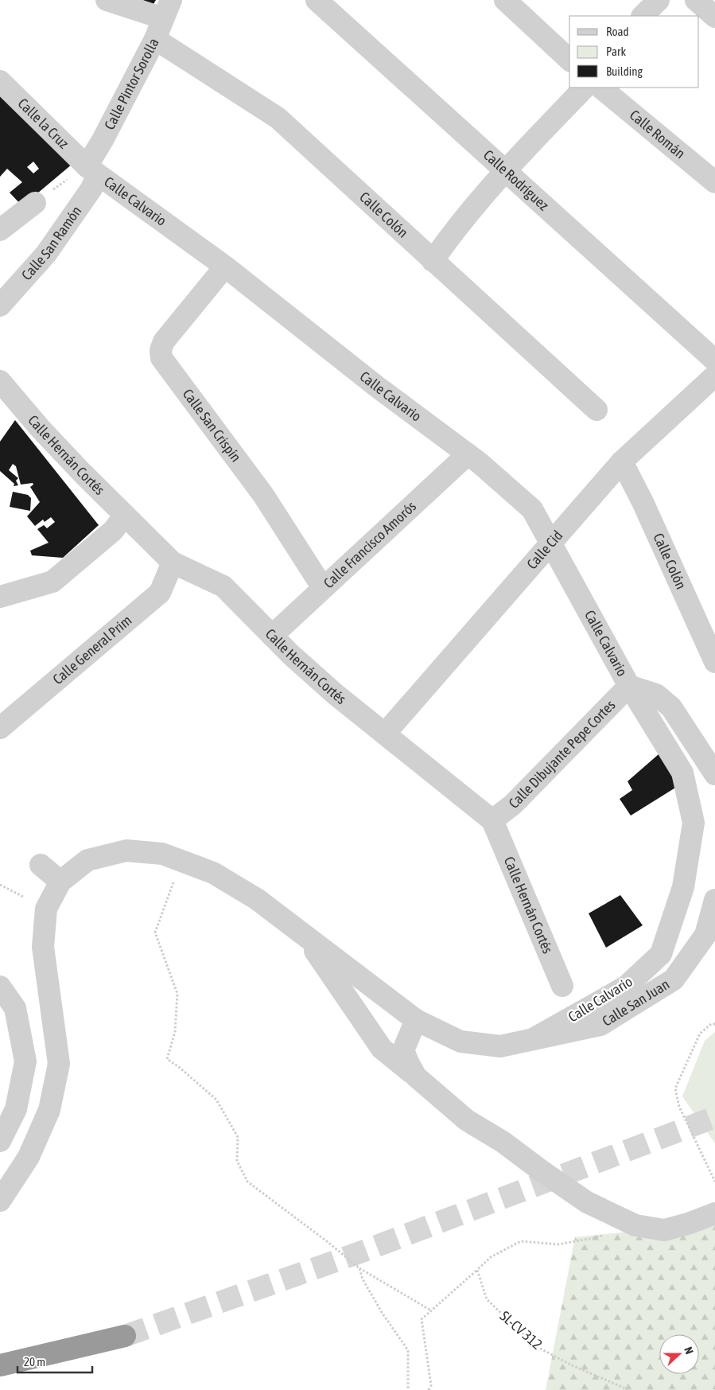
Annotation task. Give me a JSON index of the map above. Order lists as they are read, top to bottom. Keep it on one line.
{"streets":{"street":["Calle Pintor Sorolla","Calle la Cruz","Calle Román","Calle Rodríguez","Calle Calvario","Calle Colón","Calle San Ramón","Calle San Crispín","Calle Hernán Cortés","Calle Francisco Amorós","Calle Cid","Calle General Prim","Calle Dibujante Pepe Cortes","Calle San Juan"],"path":["SL-CV 312"]},"crossings":[["Calle Pintor Sorolla","Calle la Cruz"],["Calle Pintor Sorolla","Calle Calvario"],["Calle Pintor Sorolla","Calle Colón"],["Calle Pintor Sorolla","Calle San Ramón"],["Calle la Cruz","Calle Calvario"],["Calle la Cruz","Calle San Ramón"],["Calle Calvario","Calle San Ramón"],["Calle Calvario","Calle San Crispín"],["Calle Calvario","Calle Francisco Amorós"],["Calle Calvario","Calle Cid"],["Calle Calvario","Calle Dibujante Pepe Cortes"],["Calle Calvario","Calle San Juan"],["Calle Colón","Calle Cid"],["Calle San Crispín","Calle Francisco Amorós"],["Calle Hernán Cortés","Calle Francisco Amorós"],["Calle Hernán Cortés","Calle Cid"],["Calle Hernán Cortés","Calle General Prim"],["Calle Hernán Cortés","Calle Dibujante Pepe Cortes"]],"legend":["Road","Park","Building"],"scale_bar":"20 m","north":"right"}
